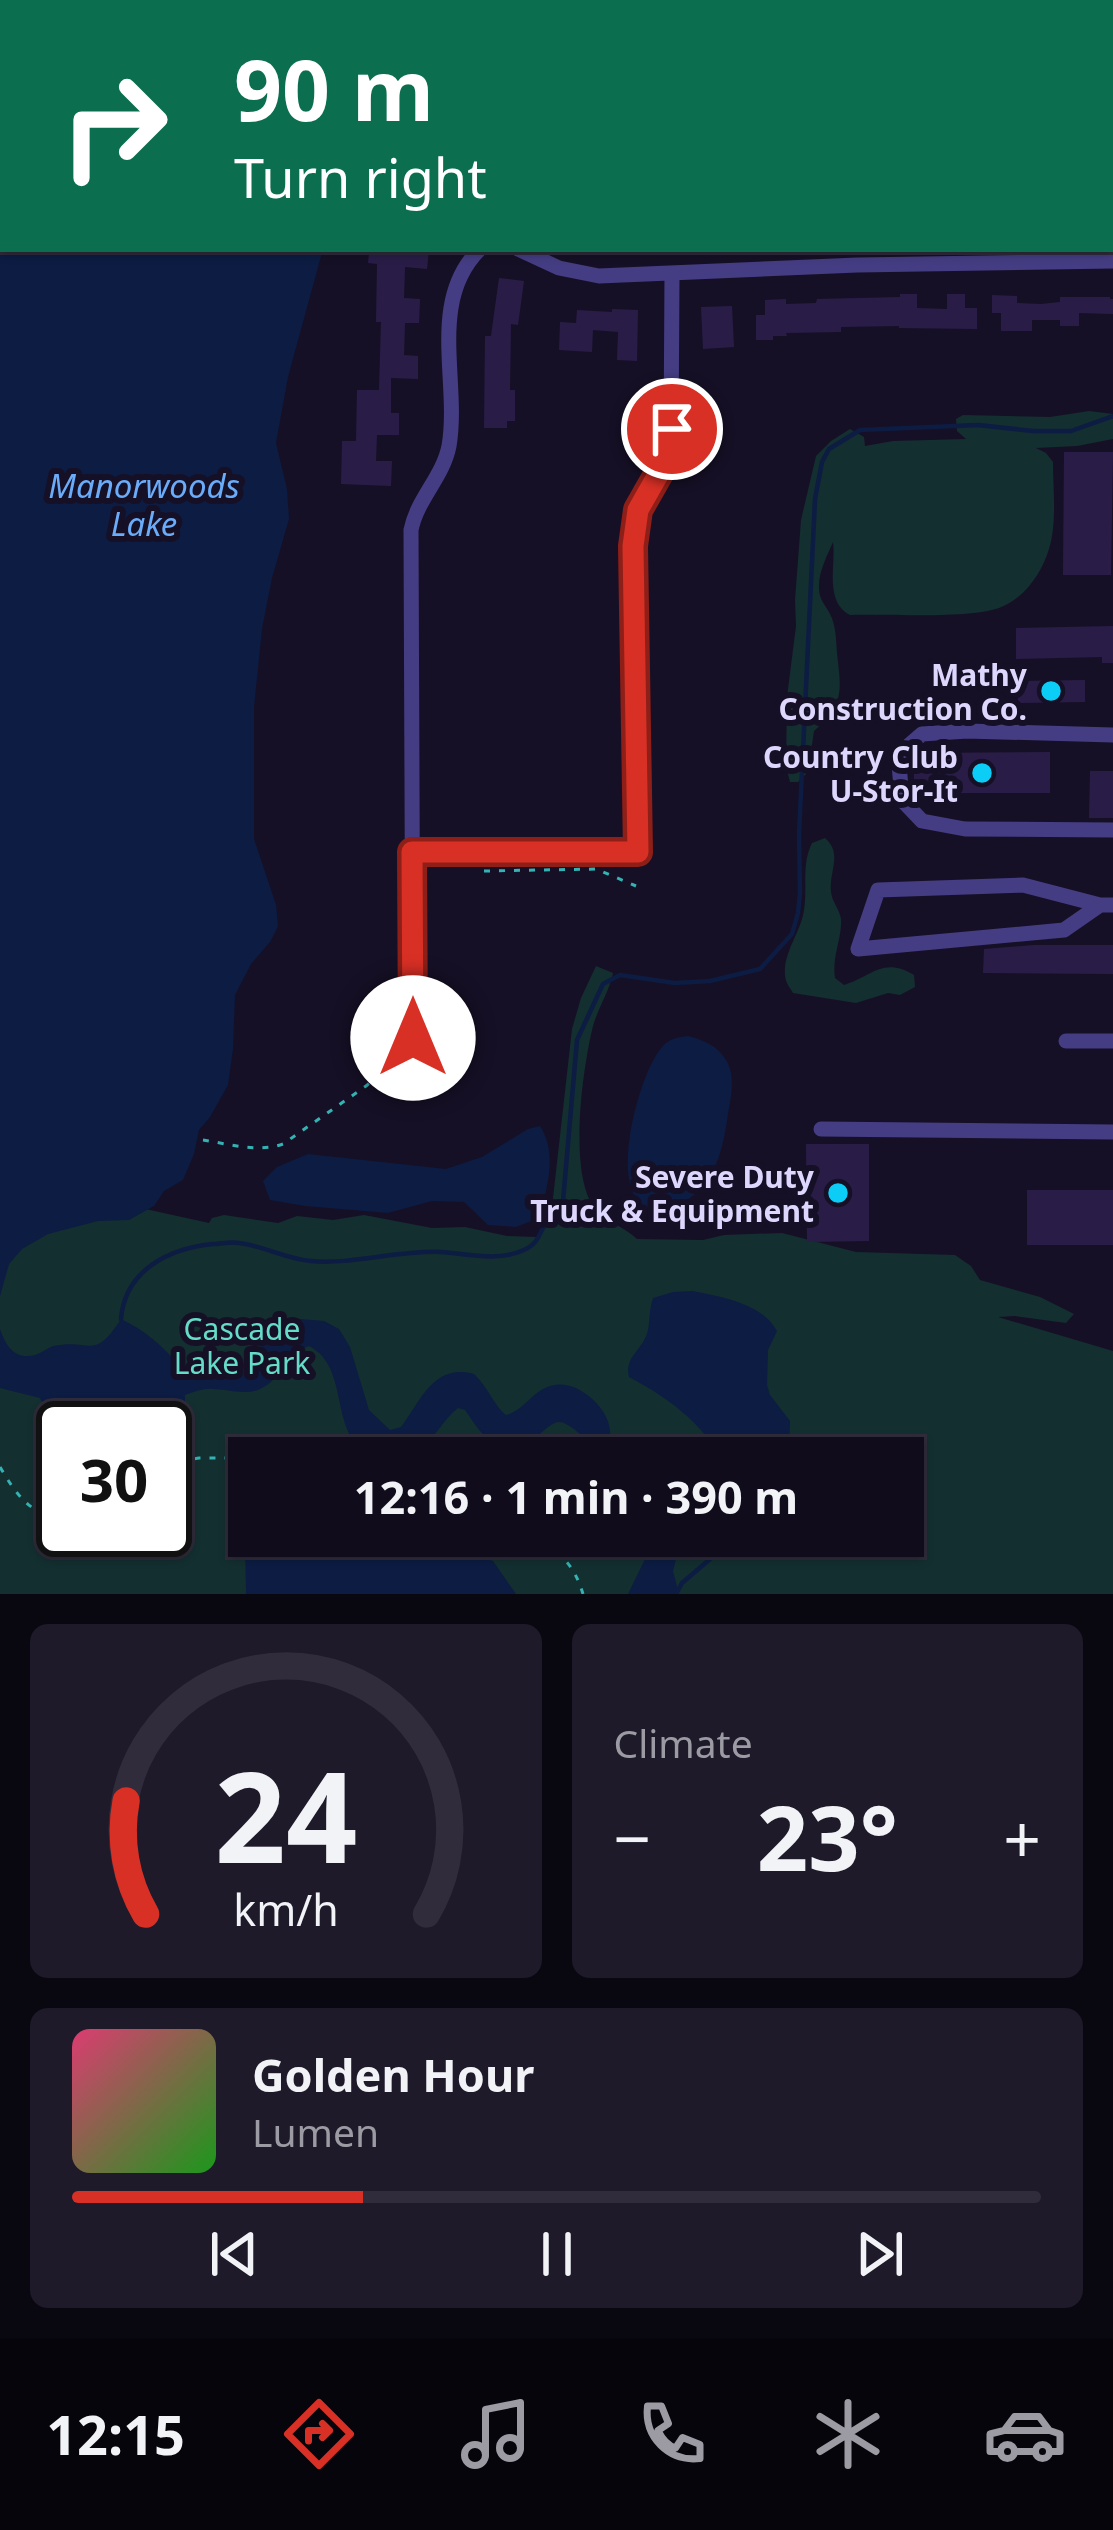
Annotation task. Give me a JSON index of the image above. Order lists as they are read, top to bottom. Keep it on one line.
{"water":["Manorwoods Lake"],"parks":["Cascade Lake Park"],"places":["Mathy Construction Co.","Country Club U-Stor-It","Severe Duty Truck & Equipment"],"page":{"turn":["90 m","Turn right"],"limit":"30","trip":"12:16 · 1 min · 390 m","tile":"Climate","heat":["−","23°","+"],"song":["Golden Hour","Lumen"],"tabs":"12:15","gauge":["24","km/h"]}}
